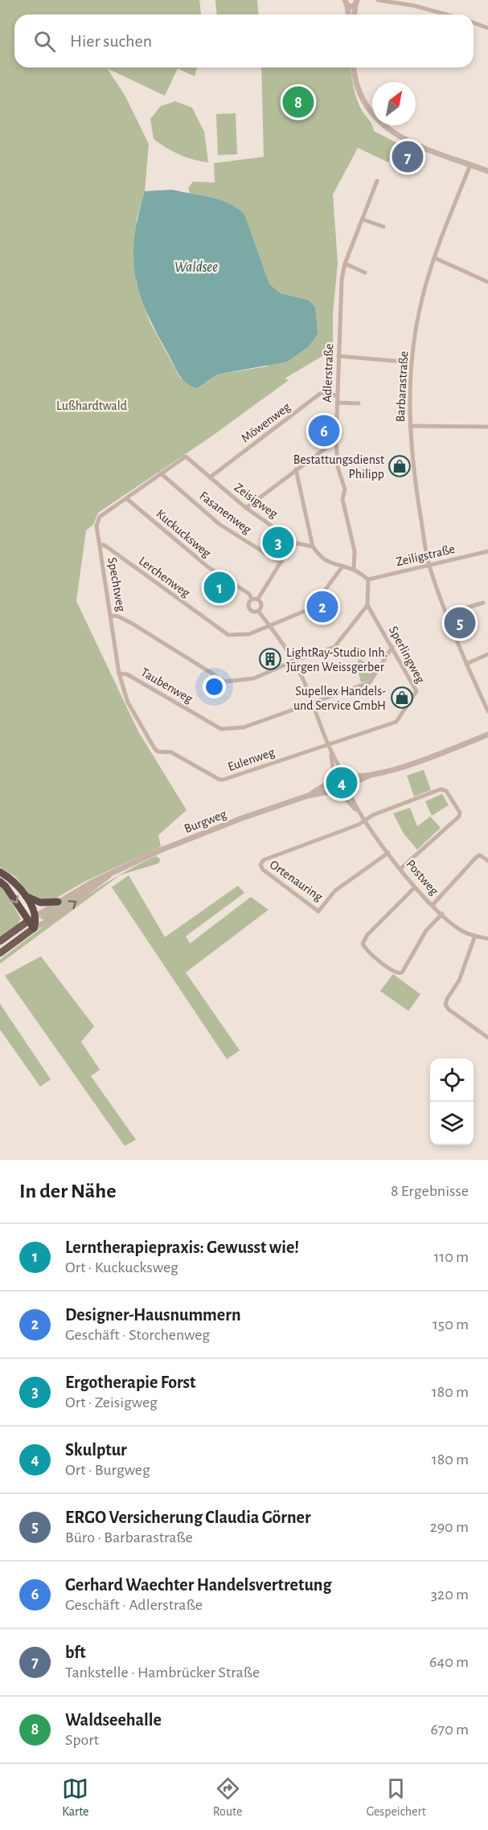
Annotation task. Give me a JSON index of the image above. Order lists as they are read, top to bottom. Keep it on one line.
{"streets":{"street":["Adlerstraße","Barbarastraße","Möwenweg","Zeisigweg","Fasanenweg","Kuckucksweg","Zeiligstraße","Lerchenweg","Spechtweg","Sperlingweg","Taubenweg","Eulenweg","Burgweg","Postweg","Ortenauring"]},"crossings":[["Adlerstraße","Möwenweg"],["Barbarastraße","Zeiligstraße"],["Möwenweg","Zeisigweg"],["Zeisigweg","Spechtweg"],["Fasanenweg","Spechtweg"],["Kuckucksweg","Spechtweg"],["Lerchenweg","Spechtweg"],["Spechtweg","Taubenweg"],["Spechtweg","Eulenweg"],["Sperlingweg","Taubenweg"],["Sperlingweg","Eulenweg"],["Burgweg","Postweg"],["Postweg","Ortenauring"]],"water":["Waldsee"],"parks":["Lußhardtwald"],"places":{"shop":["Bestattungsdienst Philipp","Supellex Handels- und Service GmbH"],"building":["LightRay-Studio Inh. Jürgen Weissgerber"]},"north":"top right","page":{"search":"Hier suchen","pins":["8","7","6","3","1","2","5","4"],"heading":["In der Nähe","8 Ergebnisse"],"list":[{"mark":"1","name":"Lerntherapiepraxis: Gewusst wie!","note":"Ort · Kuckucksweg","value":"110 m"},{"mark":"2","name":"Designer-Hausnummern","note":"Geschäft · Storchenweg","value":"150 m"},{"mark":"3","name":"Ergotherapie Forst","note":"Ort · Zeisigweg","value":"180 m"},{"mark":"4","name":"Skulptur","note":"Ort · Burgweg","value":"180 m"},{"mark":"5","name":"ERGO Versicherung Claudia Görner","note":"Büro · Barbarastraße","value":"290 m"},{"mark":"6","name":"Gerhard Waechter Handelsvertretung","note":"Geschäft · Adlerstraße","value":"320 m"},{"mark":"7","name":"bft","note":"Tankstelle · Hambrücker Straße","value":"640 m"},{"mark":"8","name":"Waldseehalle","note":"Sport","value":"670 m"}],"nav":["Karte","Route","Gespeichert"]}}
